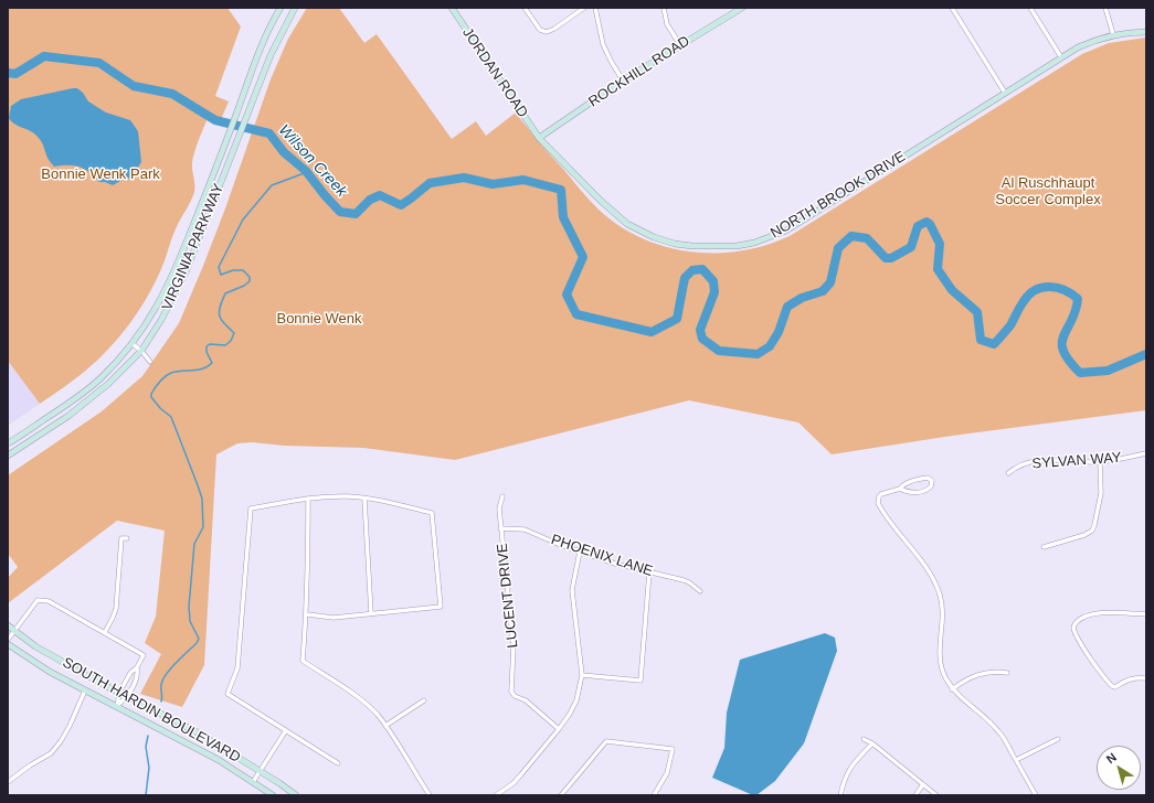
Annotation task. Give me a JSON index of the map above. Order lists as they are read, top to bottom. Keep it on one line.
{"streets":{"main road":["ROCKHILL ROAD","JORDAN ROAD","NORTH BROOK DRIVE","VIRGINIA PARKWAY","SOUTH HARDIN BOULEVARD"],"street":["SYLVAN WAY","PHOENIX LANE","LUCENT DRIVE"]},"crossings":[["ROCKHILL ROAD","JORDAN ROAD"],["ROCKHILL ROAD","NORTH BROOK DRIVE"],["JORDAN ROAD","NORTH BROOK DRIVE"],["PHOENIX LANE","LUCENT DRIVE"]],"water":["Wilson Creek"],"parks":["Bonnie Wenk Park","Al Ruschhaupt Soccer Complex","Bonnie Wenk"],"north":"top left"}
